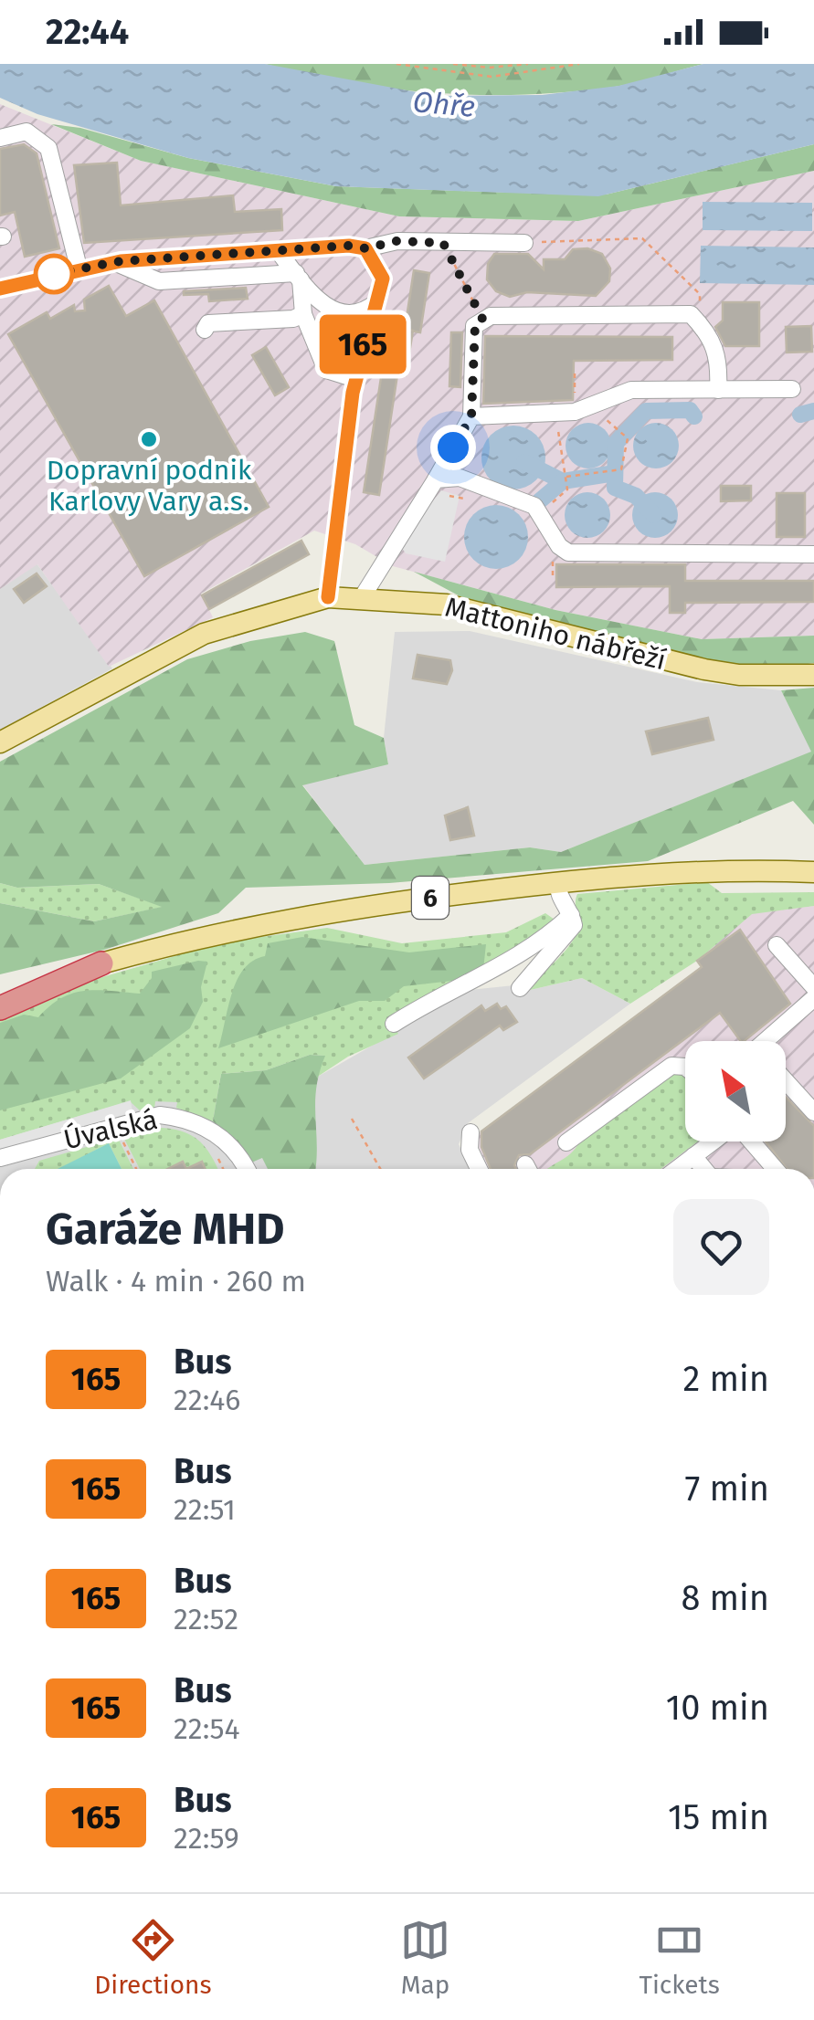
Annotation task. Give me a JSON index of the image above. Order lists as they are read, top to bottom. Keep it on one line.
{"streets":{"highway":["6"],"main road":["Mattoniho nábřeží"],"street":["Úvalská"]},"water":["Ohře"],"places":["Dopravní podnik Karlovy Vary a.s."],"lines":["bus line 165"],"north":"top left","page":{"status":"22:44","on_map":"165","heading":["Garáže MHD","Walk · 4 min · 260 m"],"list":[{"mark":"165","name":"Bus","note":"22:46","value":"2 min"},{"mark":"165","name":"Bus","note":"22:51","value":"7 min"},{"mark":"165","name":"Bus","note":"22:52","value":"8 min"},{"mark":"165","name":"Bus","note":"22:54","value":"10 min"},{"mark":"165","name":"Bus","note":"22:59","value":"15 min"}],"tabs":["Directions","Map","Tickets"]}}
